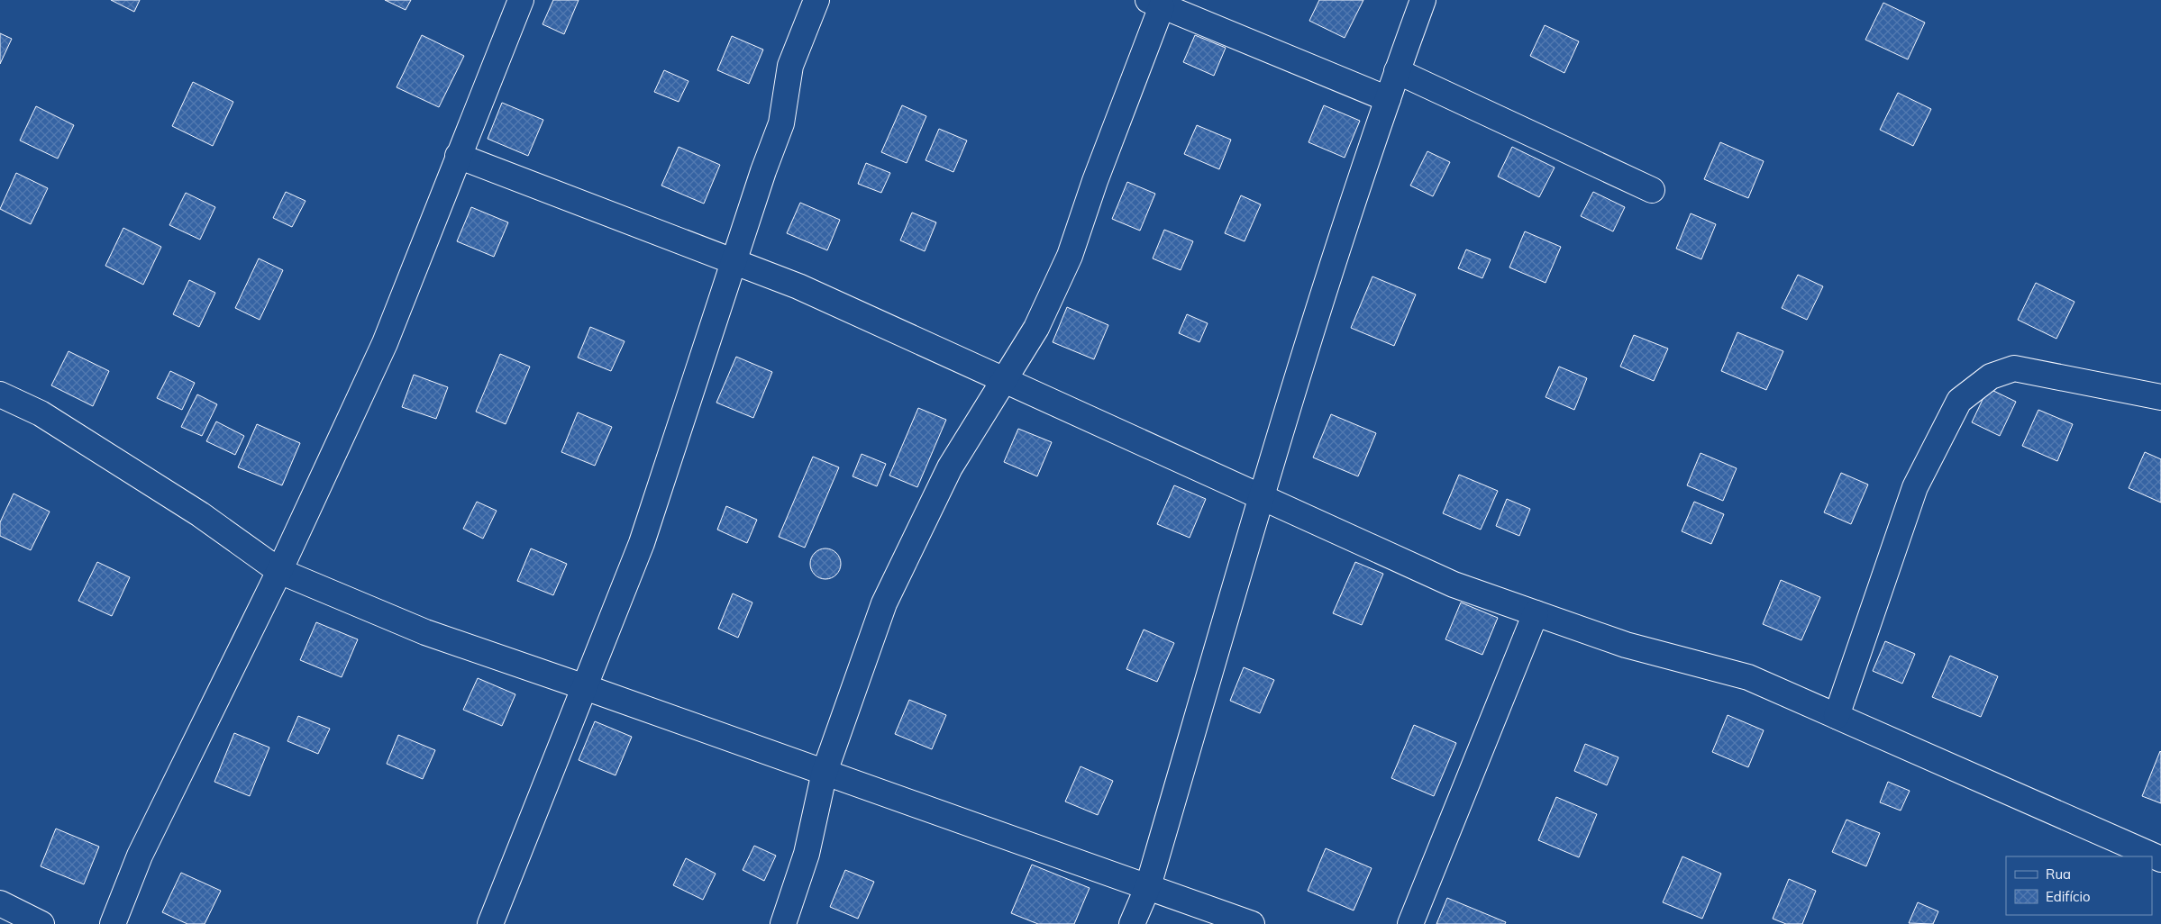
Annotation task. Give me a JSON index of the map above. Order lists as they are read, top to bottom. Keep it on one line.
{"legend":["Rua","Edifício"]}
